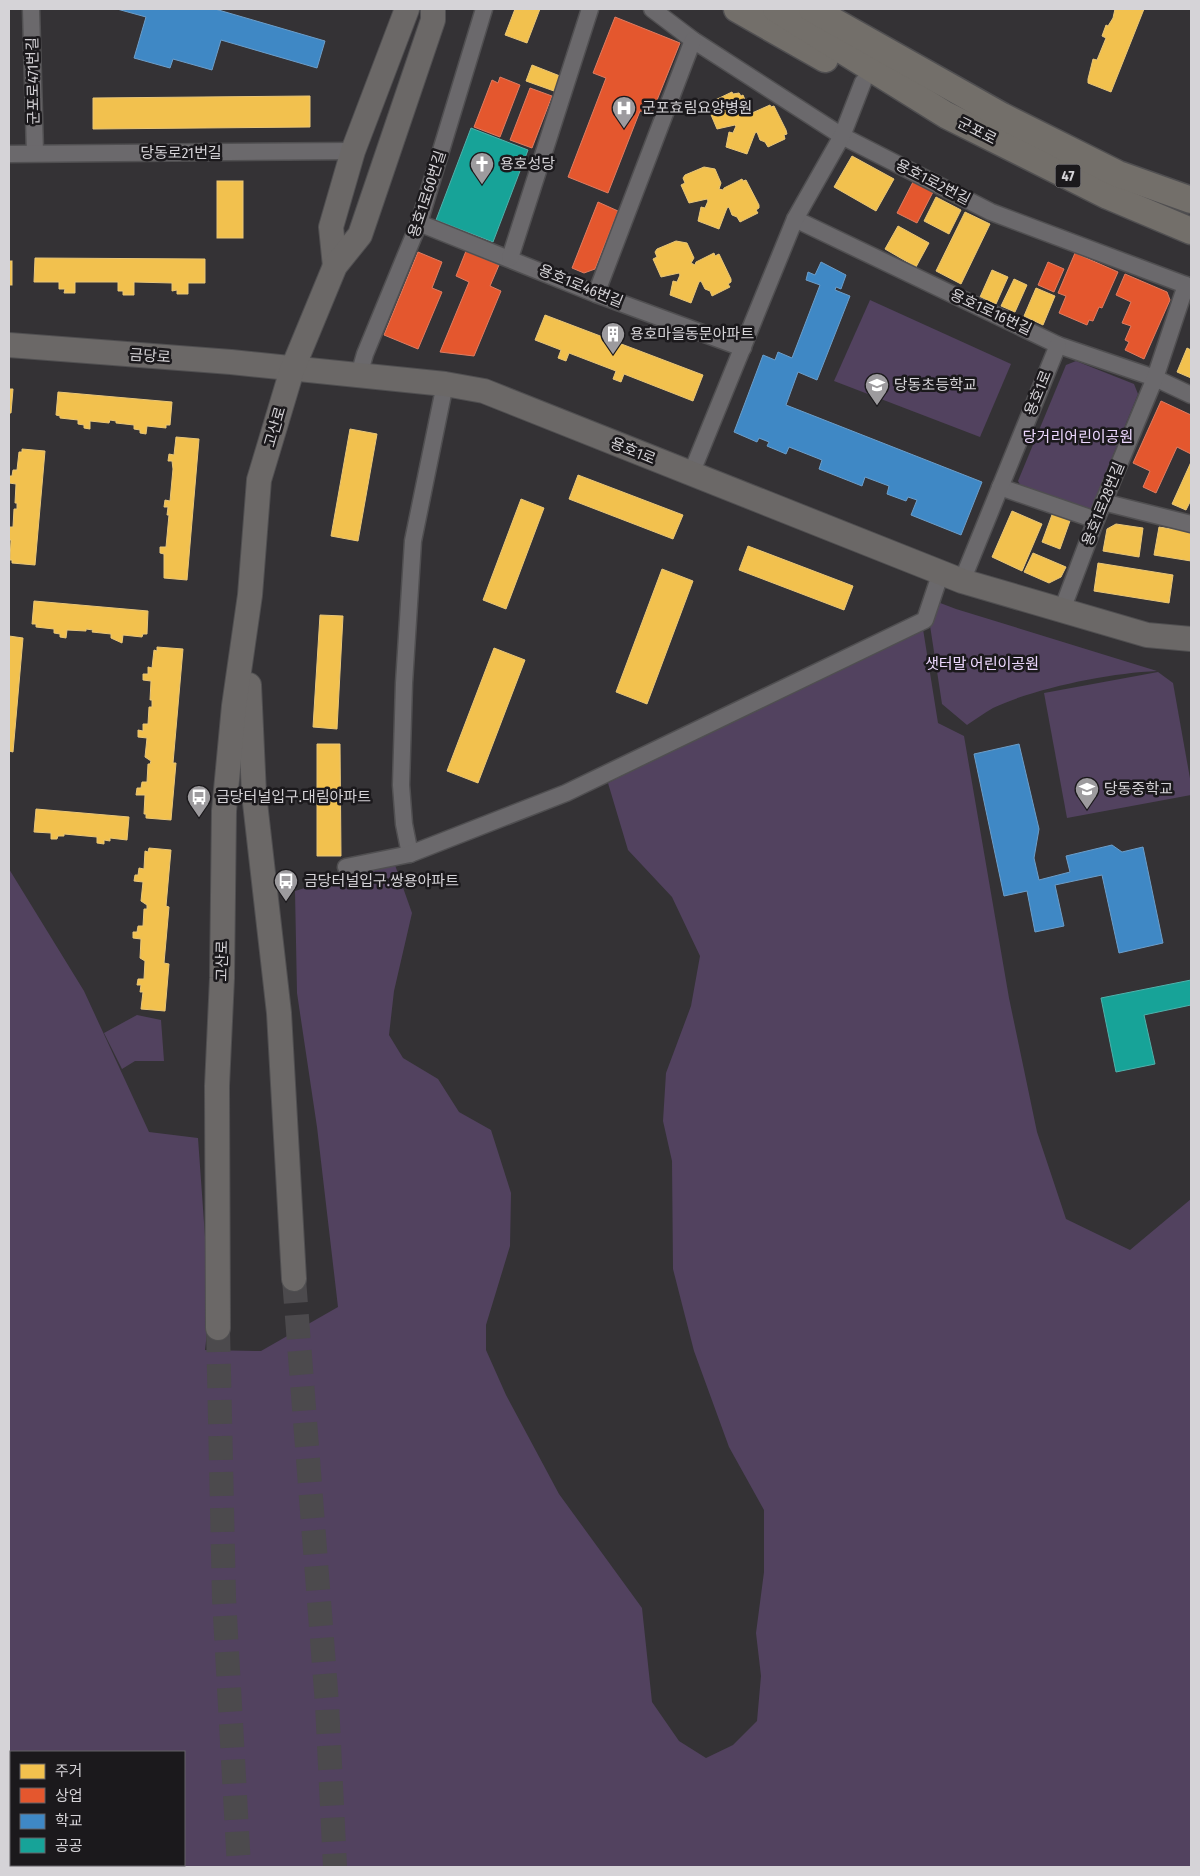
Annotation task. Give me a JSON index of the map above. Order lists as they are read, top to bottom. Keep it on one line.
{"streets":{"main road":["군포로","47"],"street":["군포로471번길","당동로21번길","용호1로2번길","용호1로60번길","용호1로46번길","용호1로16번길","금당로","용호1로","고산로","용호1로28번길"]},"crossings":[["군포로471번길","당동로21번길"],["군포로","47"],["당동로21번길","고산로"],["용호1로2번길","용호1로28번길"],["용호1로60번길","용호1로46번길"],["용호1로60번길","용호1로"],["용호1로16번길","용호1로"],["용호1로16번길","용호1로28번길"],["금당로","용호1로"],["금당로","고산로"],["용호1로","고산로"],["용호1로","용호1로28번길"]],"parks":["당거리어린이공원","샛터말 어린이공원"],"places":{"hospital":["군포효림요양병원"],"church":["용호성당"],"building":["용호마을동문아파트"],"school or university":["당동초등학교","당동중학교"],"bus stop":["금당터널입구.대림아파트","금당터널입구.쌍용아파트"]},"legend":["주거","상업","학교","공공"]}
